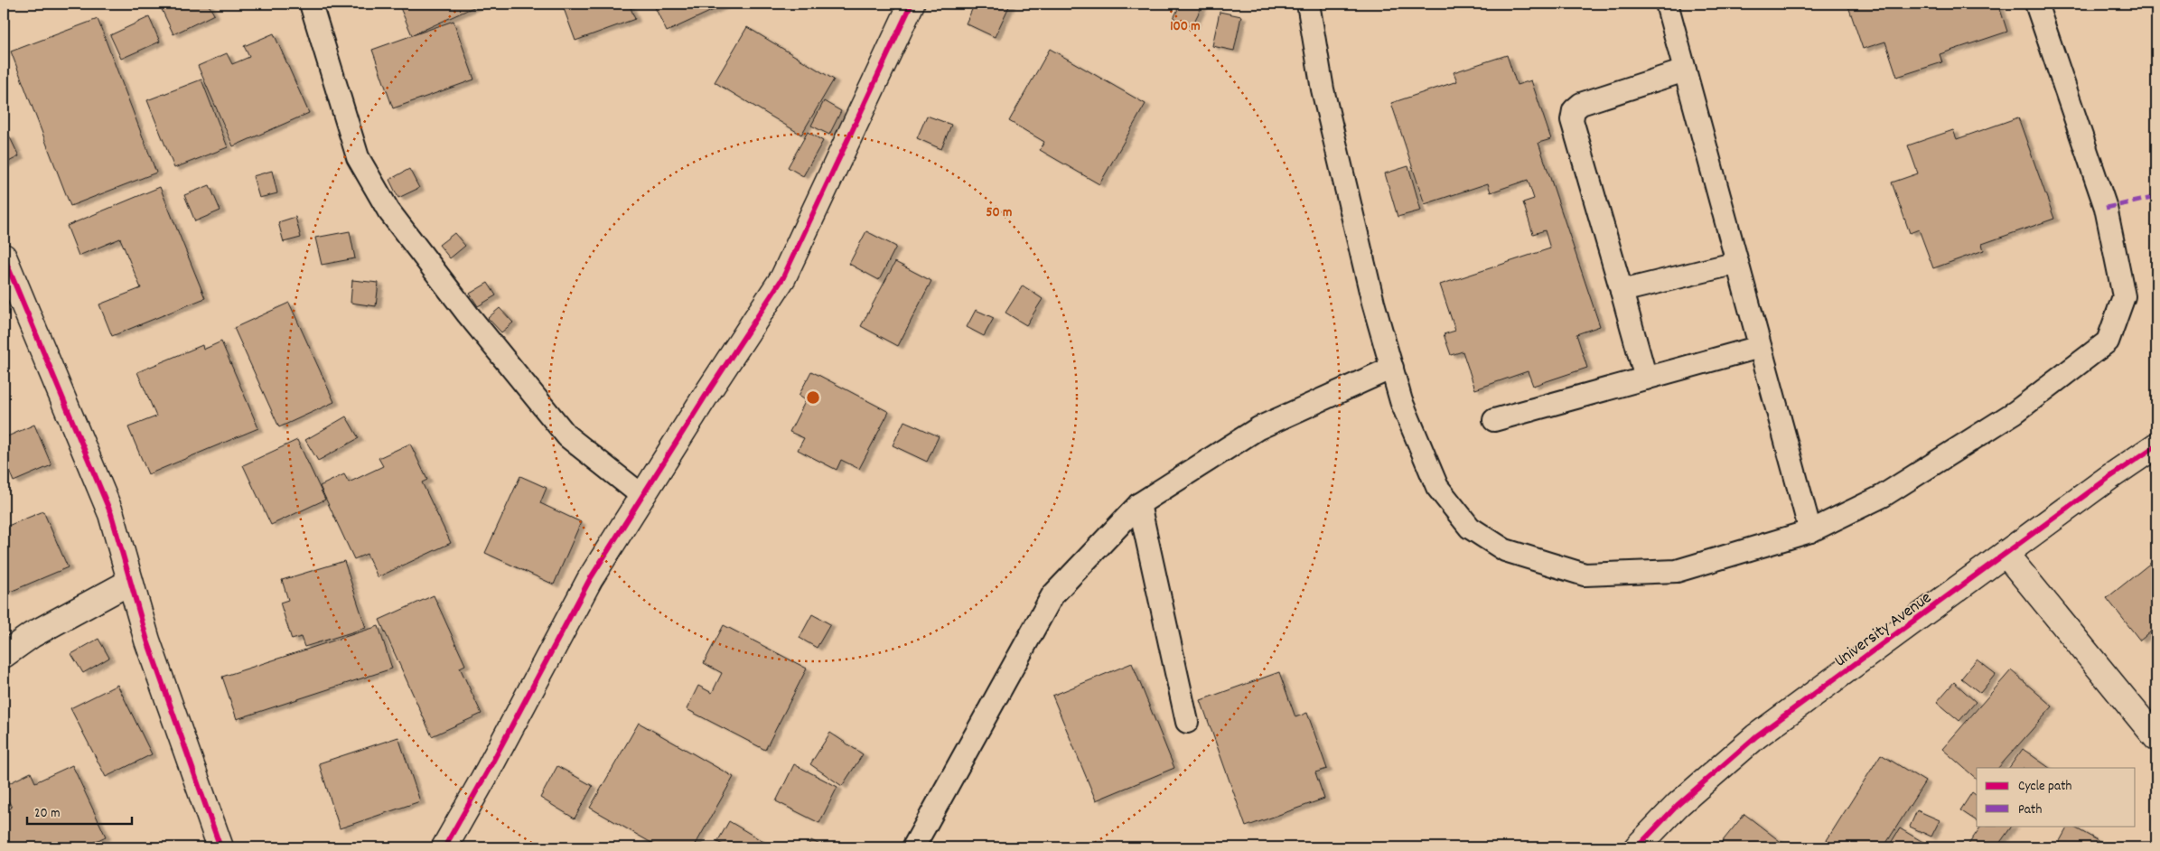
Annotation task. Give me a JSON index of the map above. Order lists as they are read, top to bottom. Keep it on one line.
{"streets":{"street":["University Avenue"]},"legend":["Cycle path","Path"],"scale_bar":"20 m","rings":["100 m","50 m"]}
